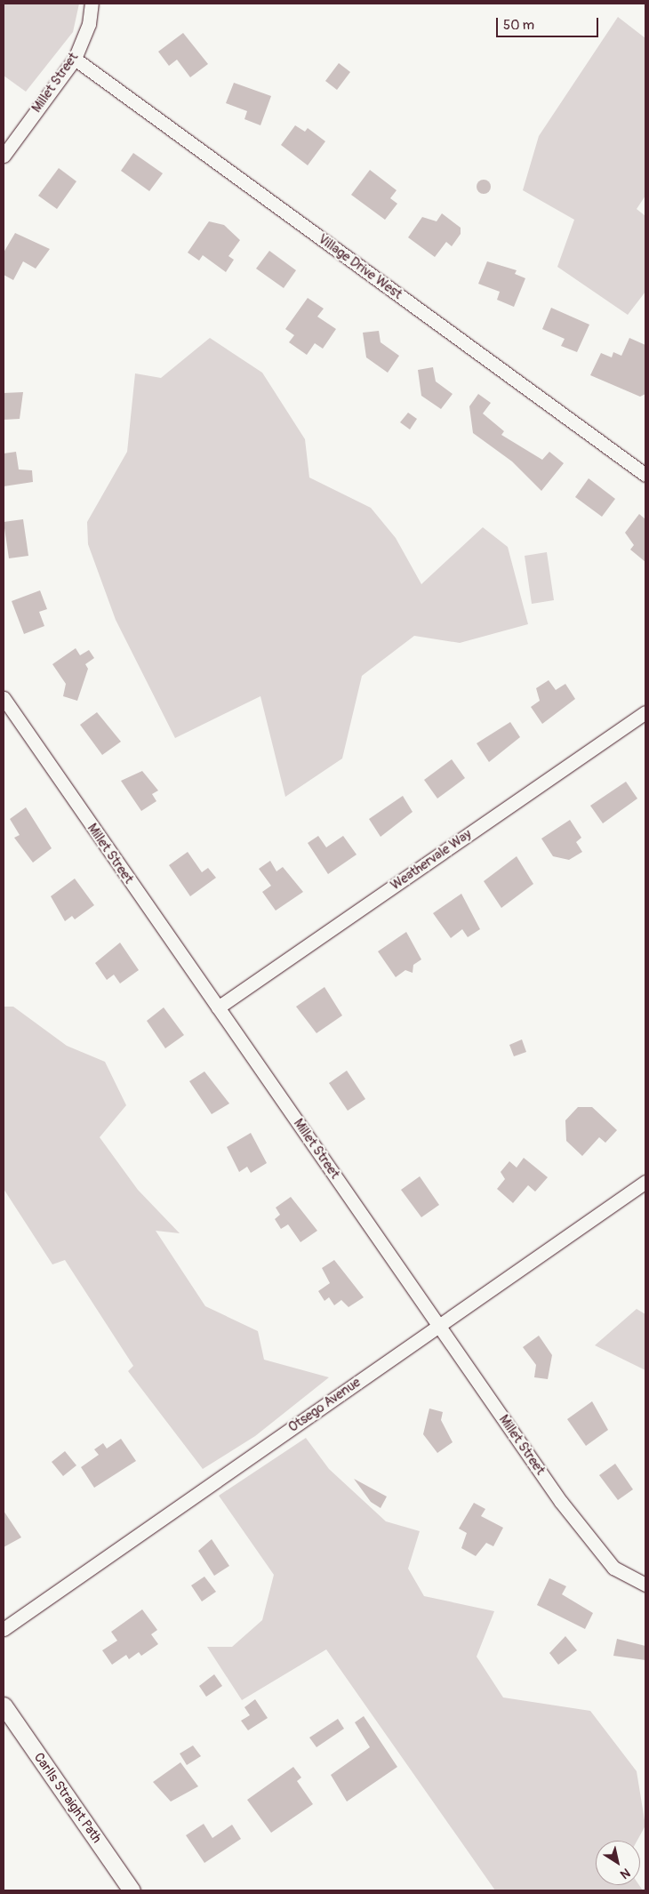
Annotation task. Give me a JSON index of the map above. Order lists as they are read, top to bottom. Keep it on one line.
{"streets":{"street":["Millet Street","Village Drive West","Weathervale Way","Otsego Avenue","Carlls Straight Path"]},"crossings":[["Millet Street","Village Drive West"],["Millet Street","Weathervale Way"],["Millet Street","Otsego Avenue"]],"scale_bar":"50 m","north":"bottom right"}
